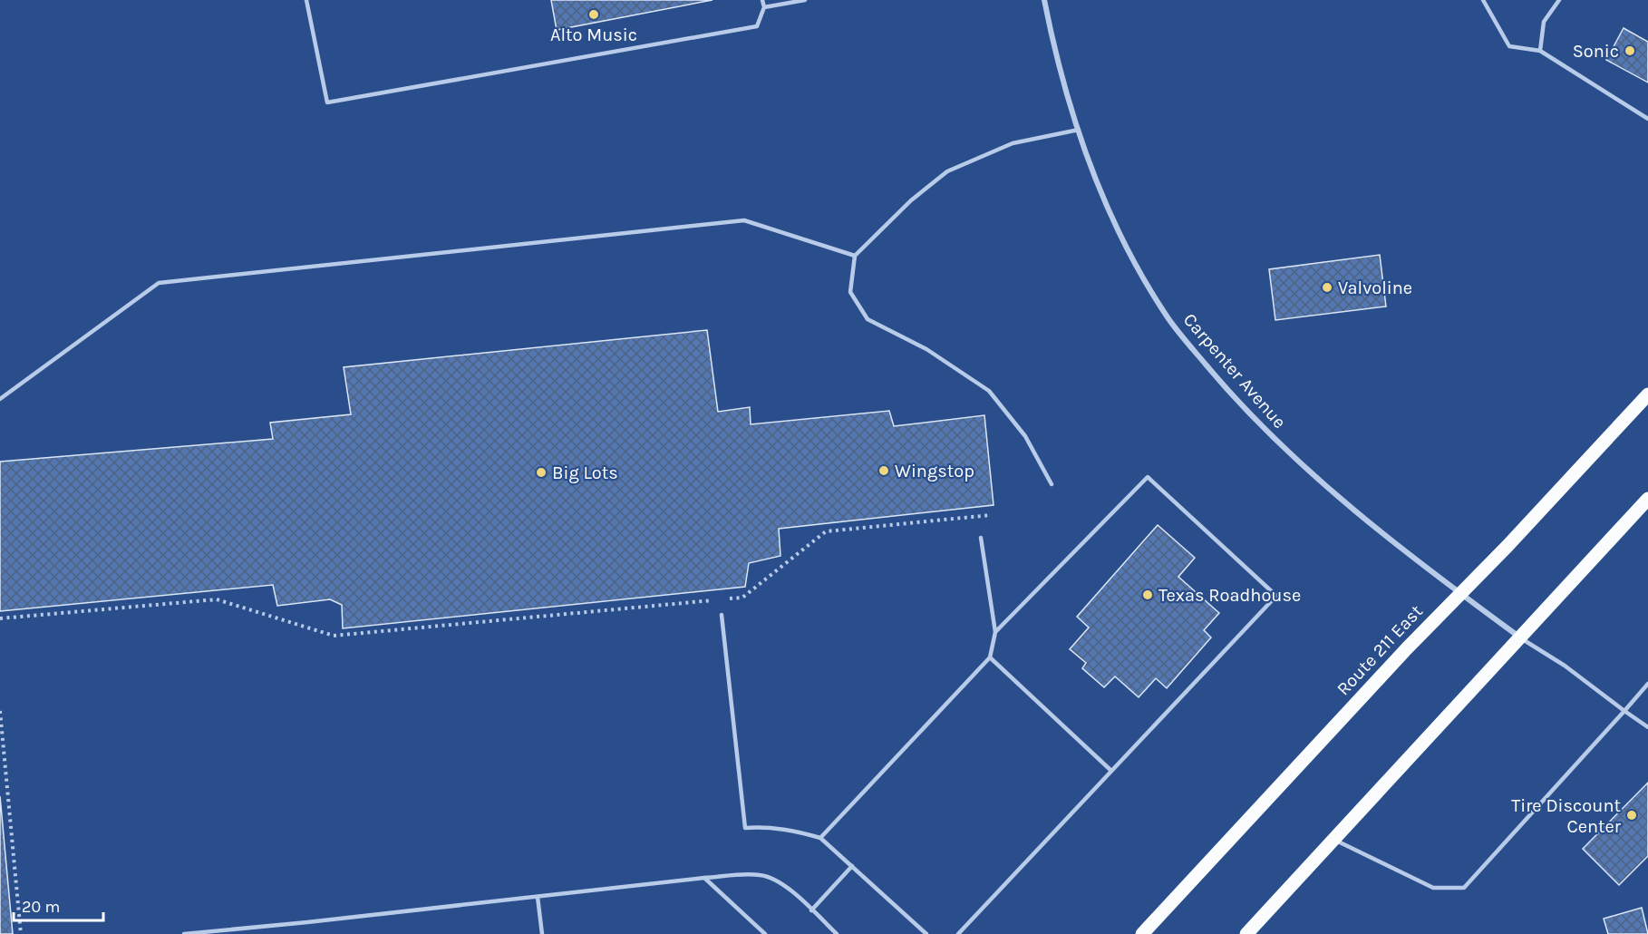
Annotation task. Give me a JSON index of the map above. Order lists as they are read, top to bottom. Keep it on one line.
{"streets":{"main road":["Route 211 East"],"street":["Carpenter Avenue"]},"crossings":[["Carpenter Avenue","Route 211 East"]],"places":["Alto Music","Sonic","Valvoline","Wingstop","Big Lots","Texas Roadhouse","Tire Discount Center"],"scale_bar":"20 m"}
